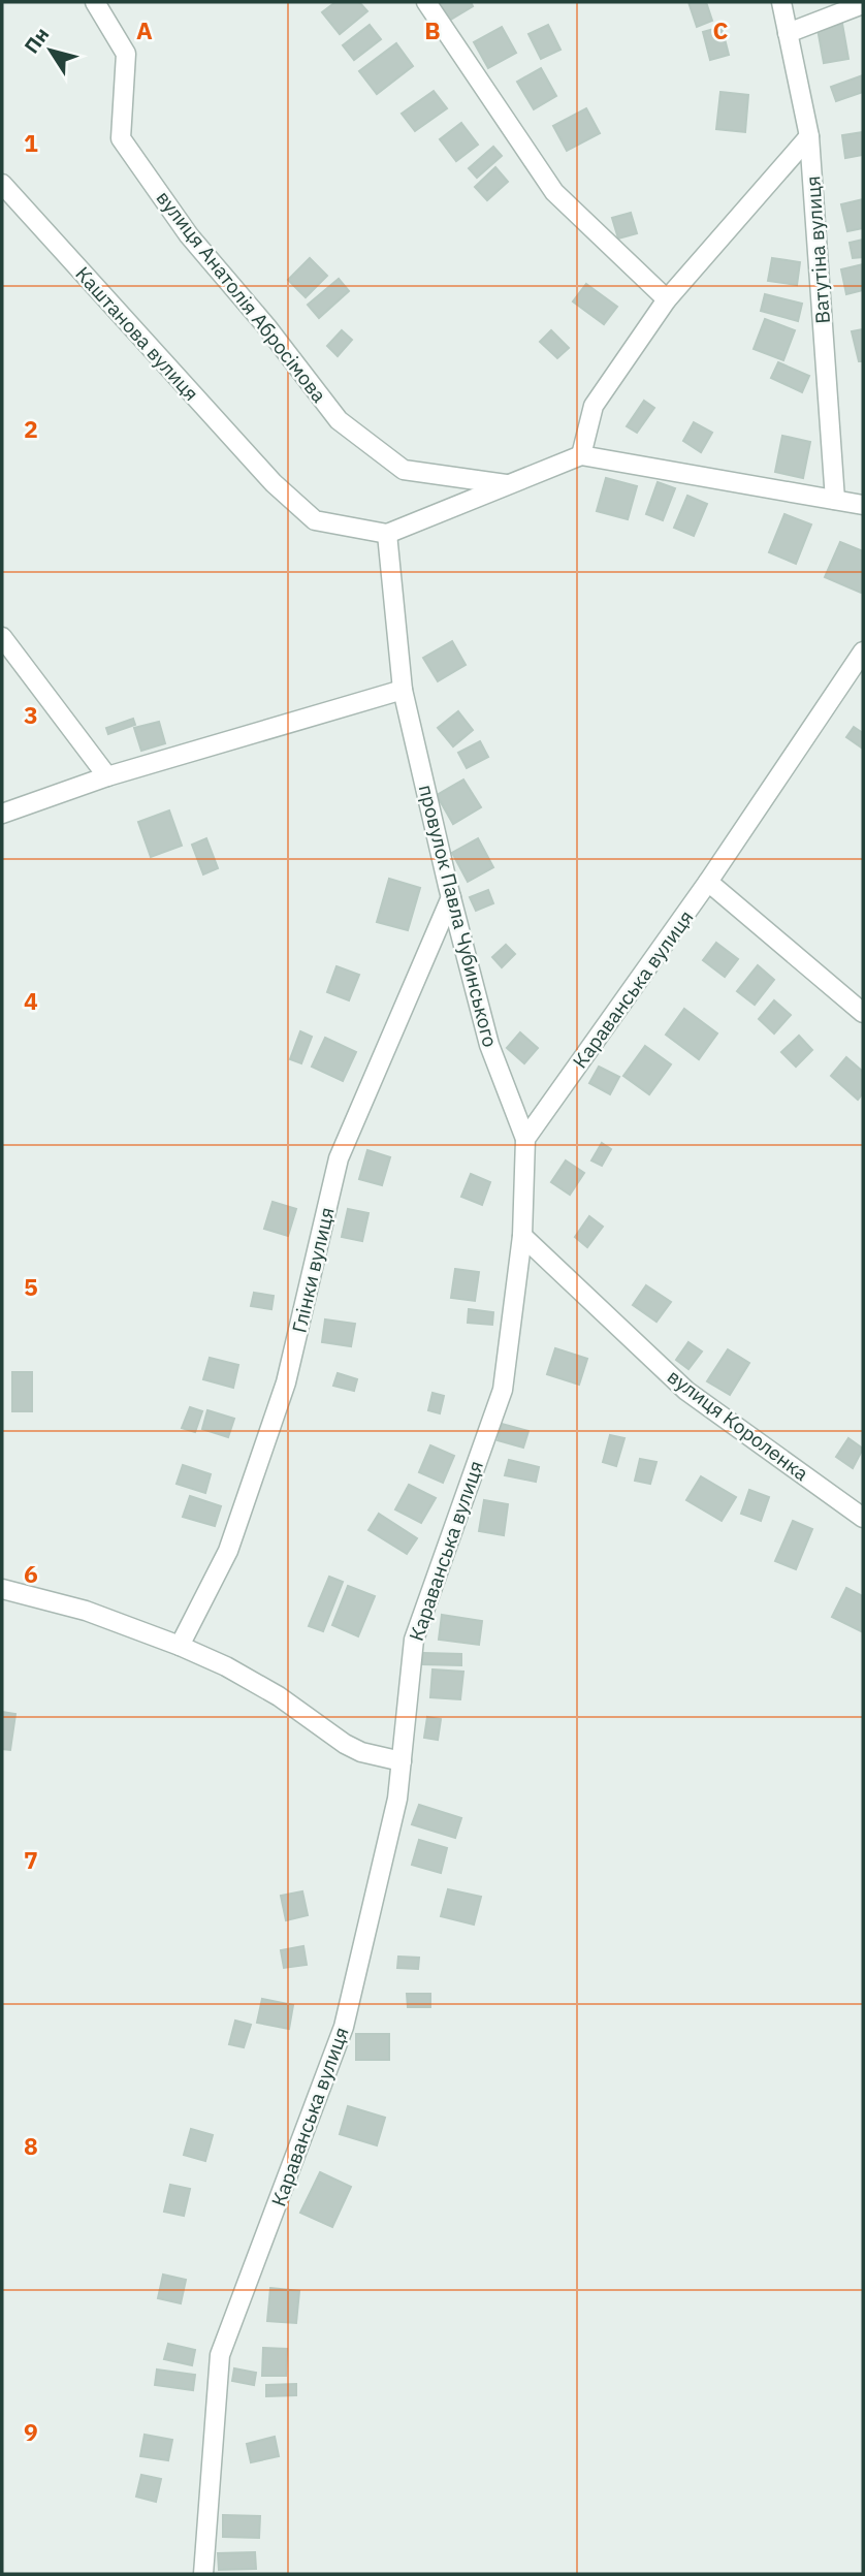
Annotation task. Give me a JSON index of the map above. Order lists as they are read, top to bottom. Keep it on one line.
{"streets":{"street":["Ватутіна вулиця","вулиця Анатолія Абросімова","Каштанова вулиця","провулок Павла Чубинського","Караванська вулиця","Глінки вулиця","вулиця Короленка"]},"crossings":[["Каштанова вулиця","провулок Павла Чубинського"],["провулок Павла Чубинського","Караванська вулиця"],["провулок Павла Чубинського","Глінки вулиця"],["Караванська вулиця","вулиця Короленка"]],"north":"top left","grid":{"columns":["A","B","C"],"rows":["1","2","3","4","5","6","7","8","9"]}}
